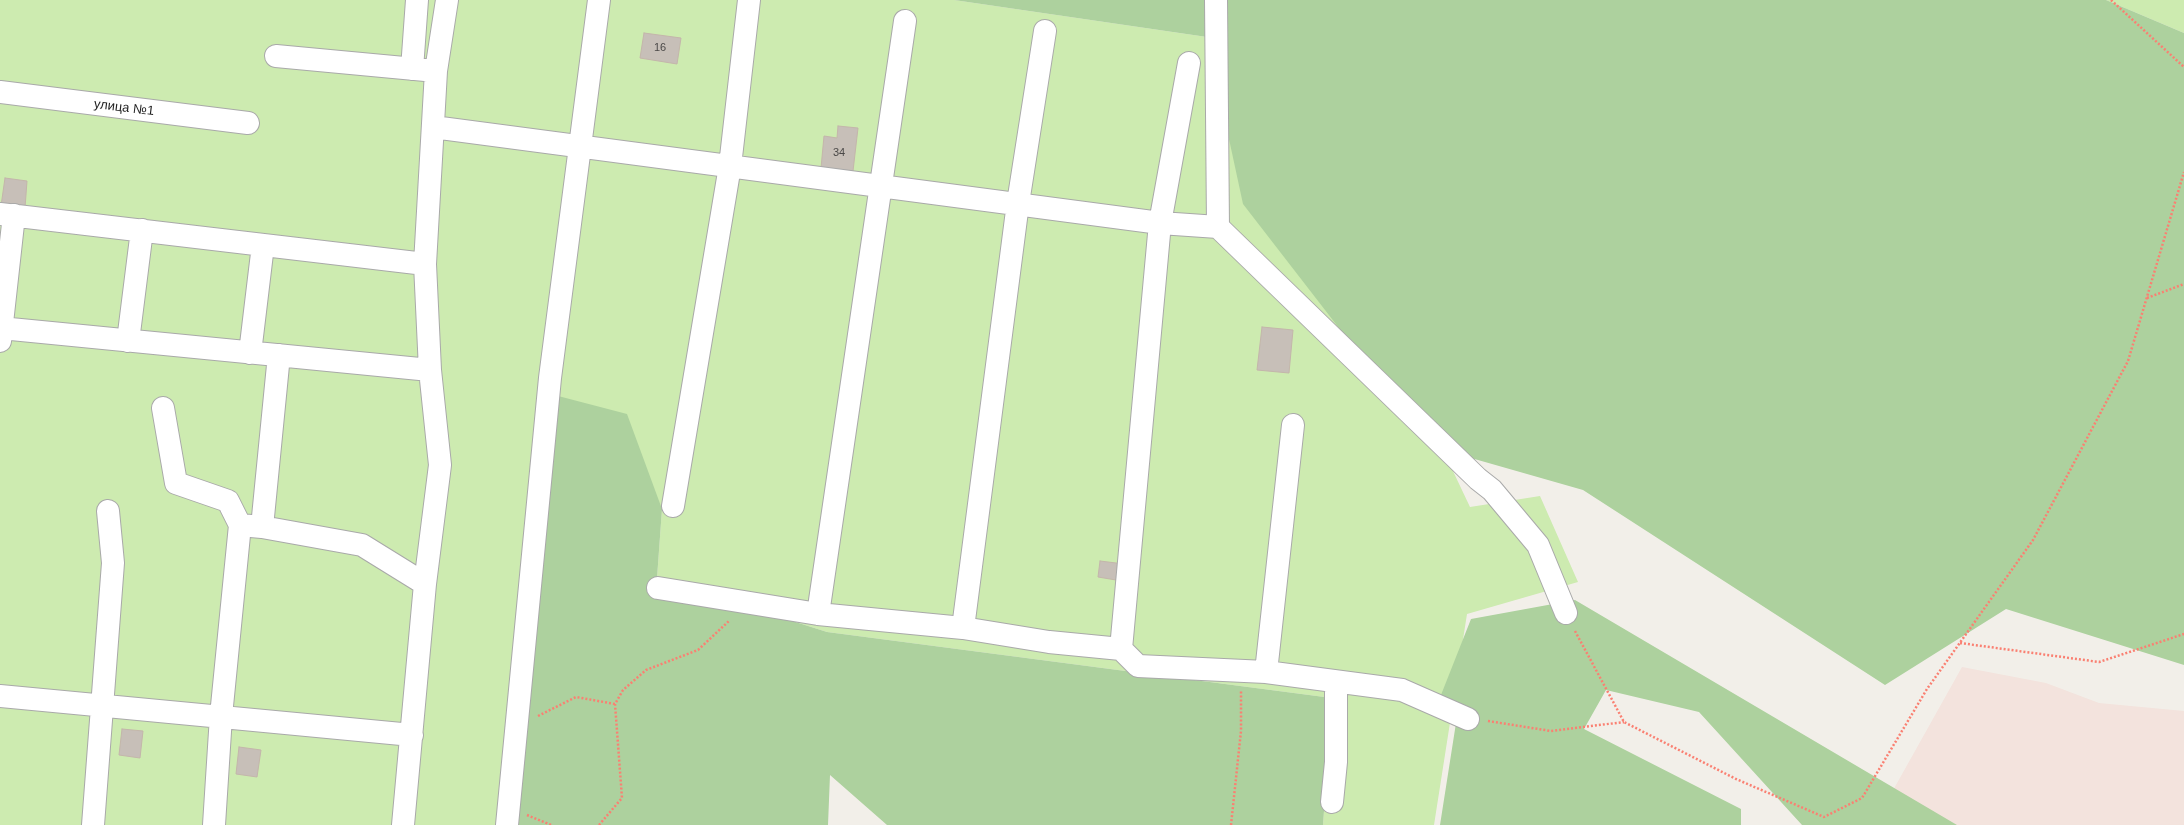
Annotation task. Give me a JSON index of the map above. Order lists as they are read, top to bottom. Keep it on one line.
{"streets":{"street":["улица №1"]},"house_numbers":["16","34"]}
